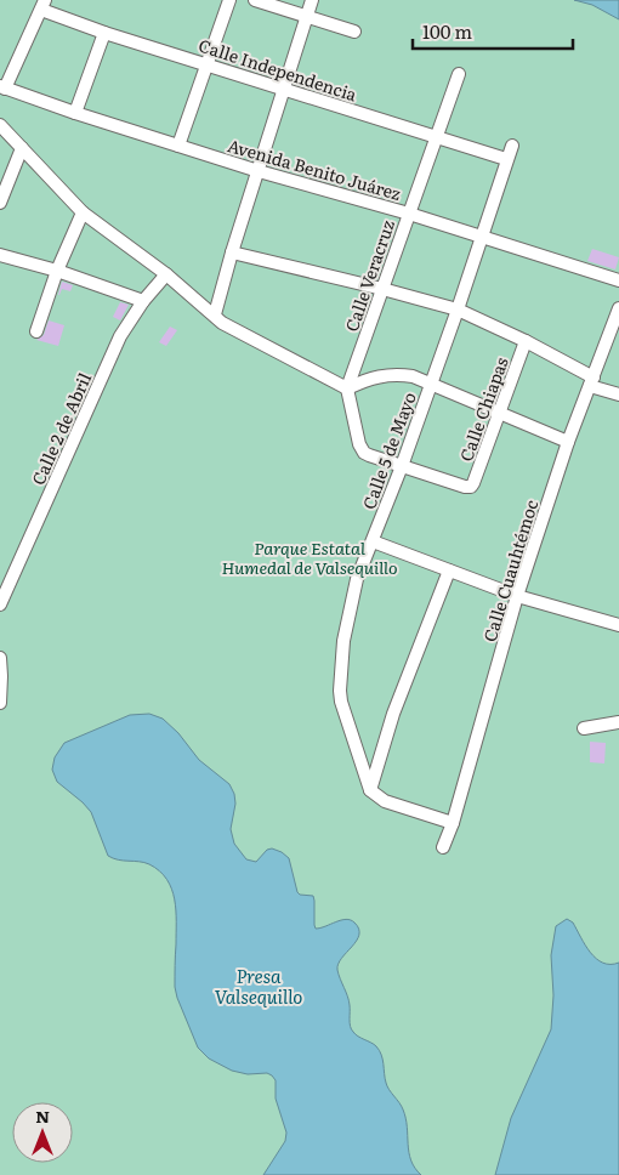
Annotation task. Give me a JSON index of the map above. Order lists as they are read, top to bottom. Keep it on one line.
{"streets":{"street":["Calle Independencia","Avenida Benito Juárez","Calle Veracruz","Calle Chiapas","Calle 2 de Abril","Calle 5 de Mayo","Calle Cuauhtémoc"]},"crossings":[["Calle Independencia","Calle Veracruz"],["Calle Independencia","Calle 5 de Mayo"],["Avenida Benito Juárez","Calle Veracruz"],["Avenida Benito Juárez","Calle 5 de Mayo"],["Calle Chiapas","Calle 5 de Mayo"]],"water":["Presa Valsequillo"],"parks":["Parque Estatal Humedal de Valsequillo"],"scale_bar":"100 m","north":"top"}
